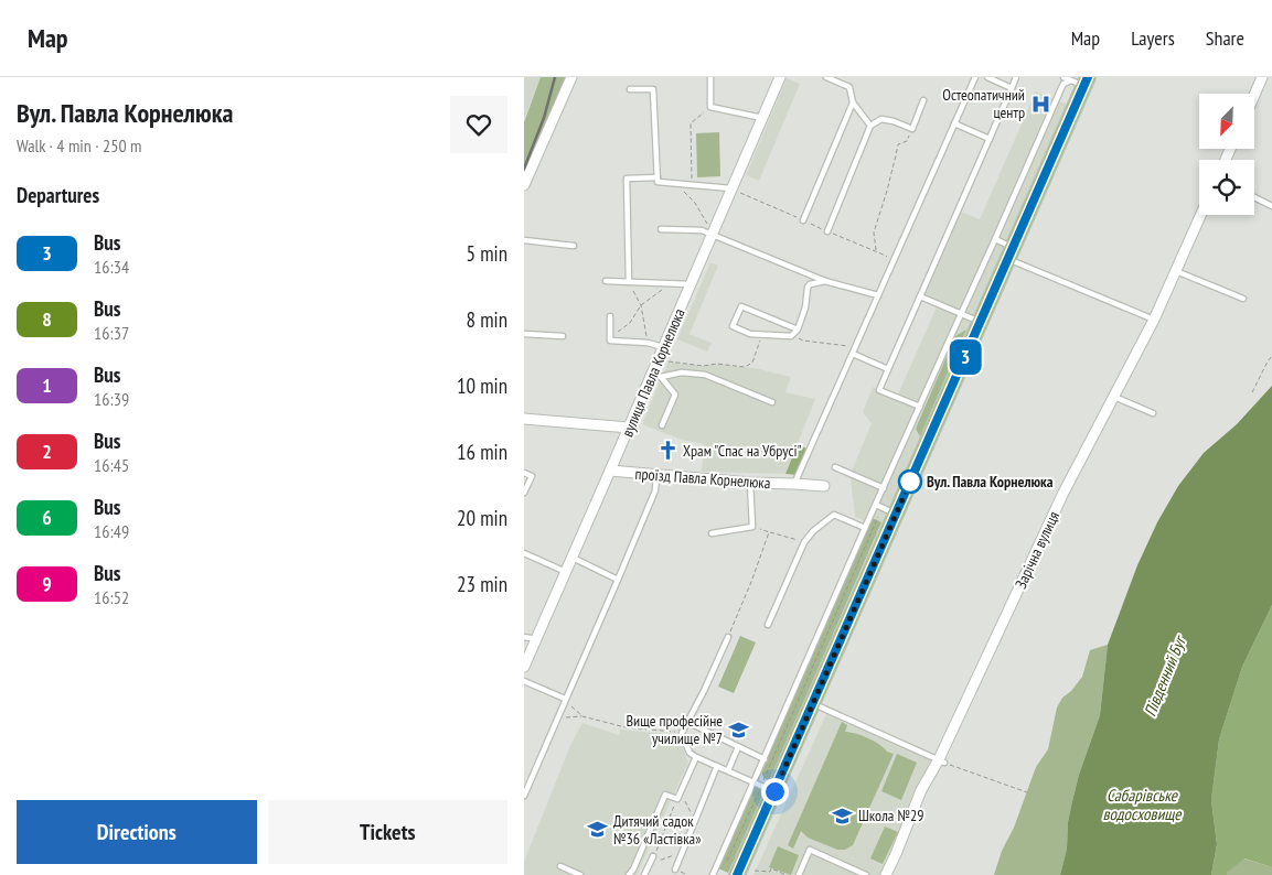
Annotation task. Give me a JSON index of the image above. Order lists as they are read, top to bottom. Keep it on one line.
{"streets":{"street":["вулиця Павла Корнелюка","проїзд Павла Корнелюка","Зарічна вулиця"]},"crossings":[["вулиця Павла Корнелюка","проїзд Павла Корнелюка"]],"water":["Південний Буг","Сабарівське водосховище"],"places":{"hospital":["Остеопатичний центр"],"church":["Храм \"Спас на Убрусі\""],"other":["Вул. Павла Корнелюка"],"school or university":["Вище професійне училище №7","Школа №29","Дитячий садок №36 «Ластівка»"]},"lines":["bus line 3"],"north":"bottom left","page":{"header":"Map","nav":["Map","Layers","Share"],"heading":[["Вул. Павла Корнелюка","Walk · 4 min · 250 m"],"Departures"],"on_map":"3","list":[{"mark":"3","name":"Bus","note":"16:34","value":"5 min"},{"mark":"8","name":"Bus","note":"16:37","value":"8 min"},{"mark":"1","name":"Bus","note":"16:39","value":"10 min"},{"mark":"2","name":"Bus","note":"16:45","value":"16 min"},{"mark":"6","name":"Bus","note":"16:49","value":"20 min"},{"mark":"9","name":"Bus","note":"16:52","value":"23 min"}],"buttons":["Directions","Tickets"]}}
